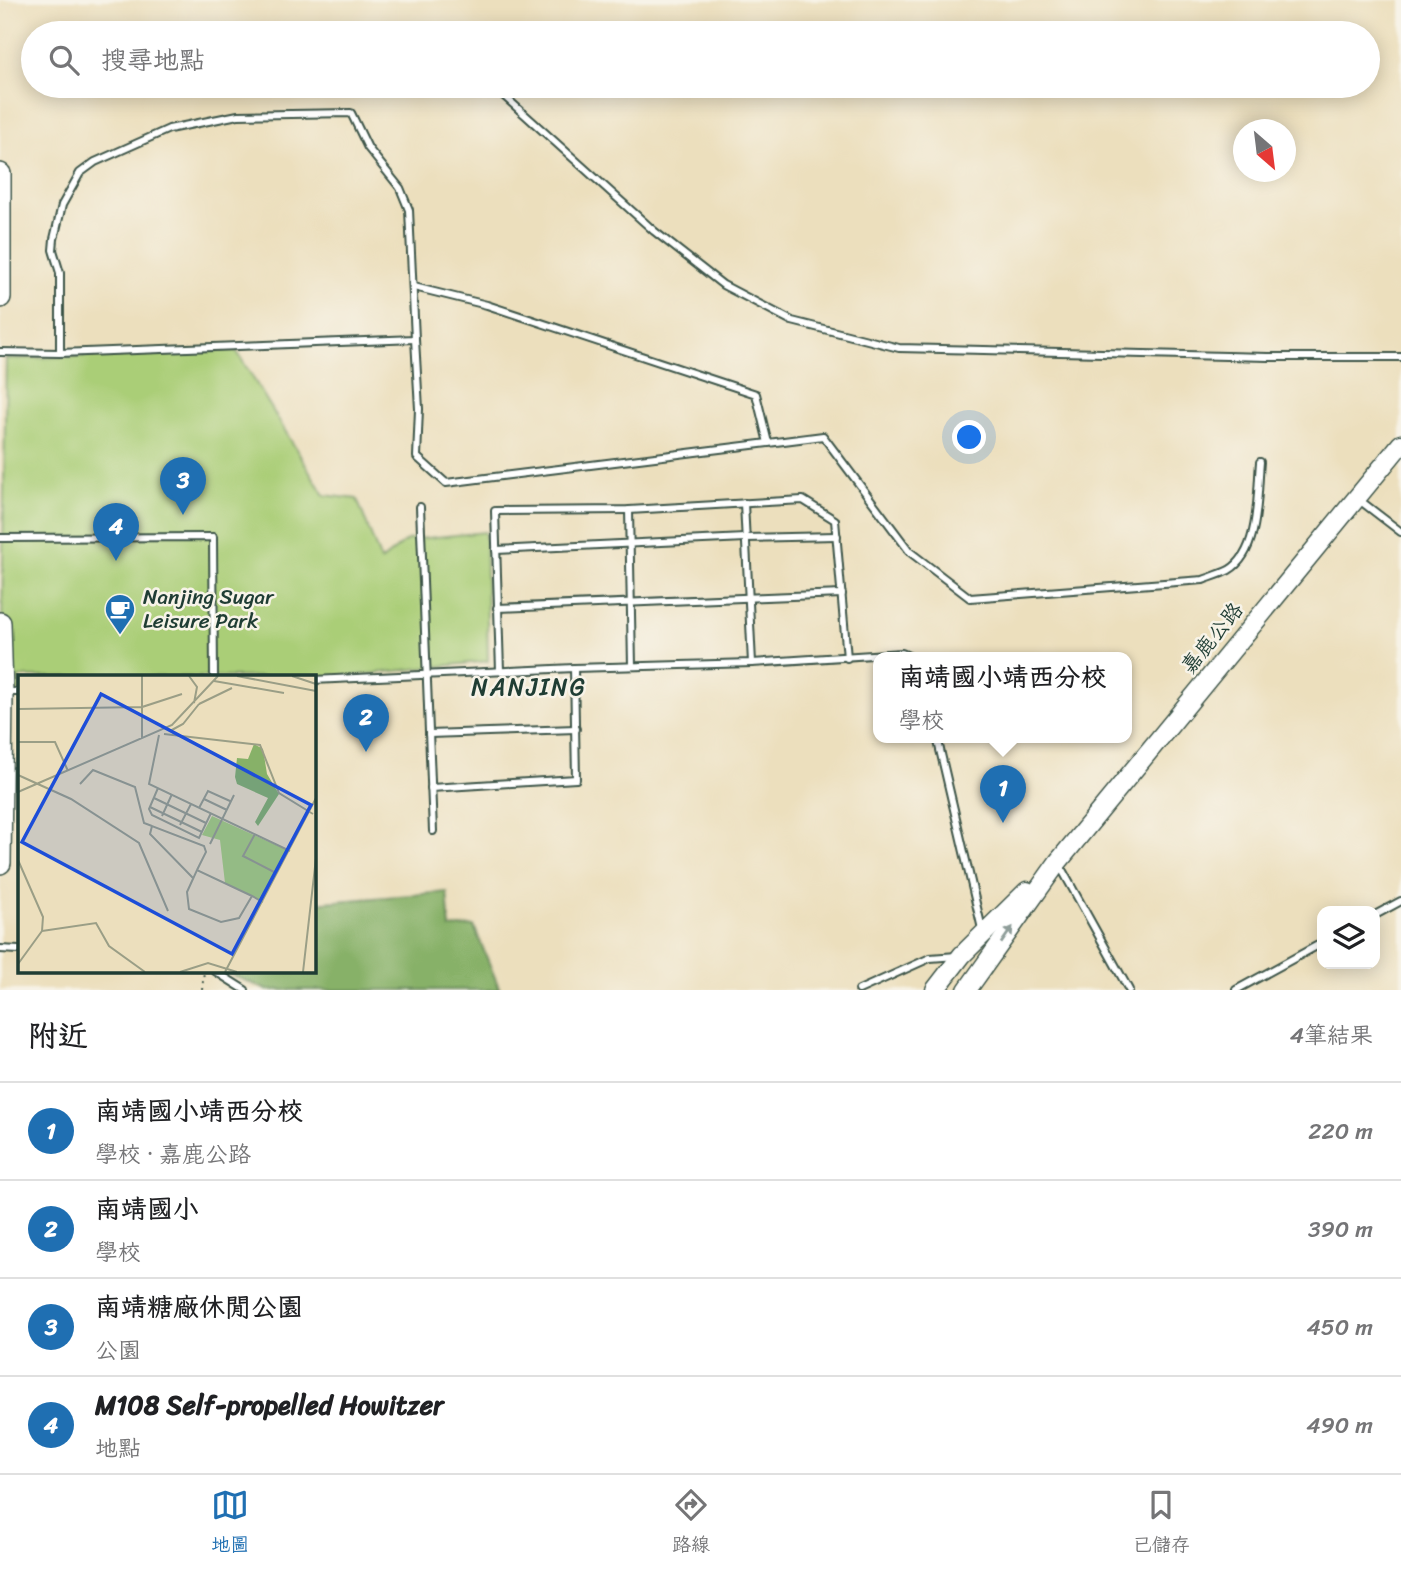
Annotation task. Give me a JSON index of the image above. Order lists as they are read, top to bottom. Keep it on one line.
{"streets":{"main road":["嘉鹿公路"]},"districts":["NANJING"],"places":{"cafe":["Nanjing Sugar Leisure Park"]},"north":"bottom right","page":{"search":"搜尋地點","pins":["3","4","2","1"],"popup":["南靖國小靖西分校","學校"],"heading":["附近","4筆結果"],"list":[{"mark":"1","name":"南靖國小靖西分校","note":"學校 · 嘉鹿公路","value":"220 m"},{"mark":"2","name":"南靖國小","note":"學校","value":"390 m"},{"mark":"3","name":"南靖糖廠休閒公園","note":"公園","value":"450 m"},{"mark":"4","name":"M108 Self-propelled Howitzer","note":"地點","value":"490 m"}],"nav":["地圖","路線","已儲存"]}}
